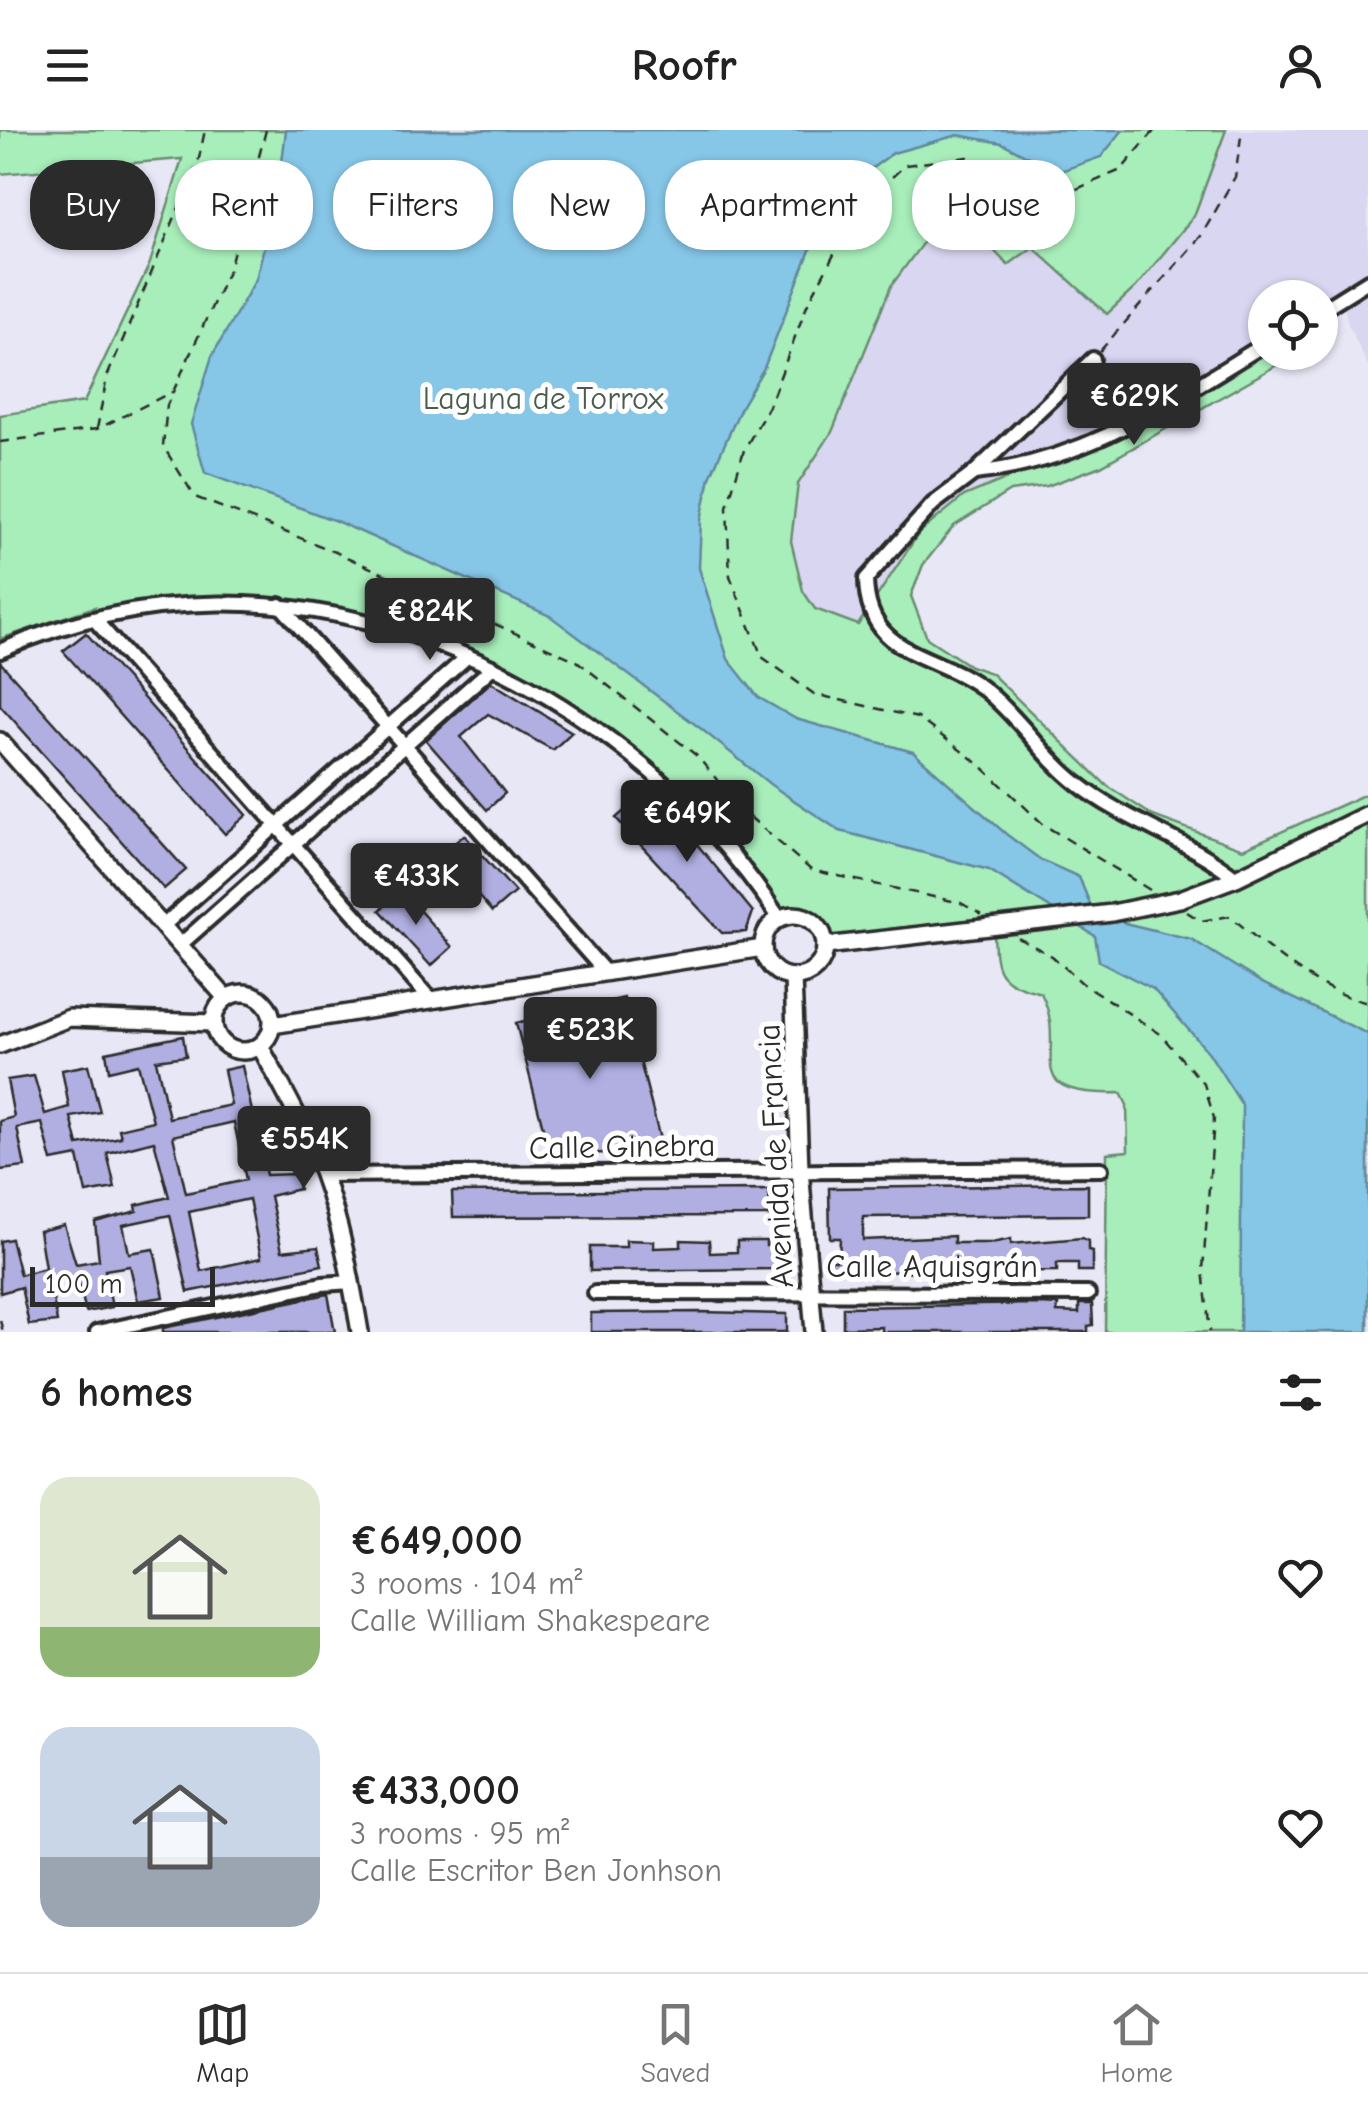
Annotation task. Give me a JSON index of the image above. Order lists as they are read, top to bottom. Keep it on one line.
{"streets":{"street":["Calle Ginebra","Avenida de Francia","Calle Aquisgrán"]},"crossings":[["Calle Ginebra","Avenida de Francia"],["Avenida de Francia","Calle Aquisgrán"]],"parks":["Laguna de Torrox"],"scale_bar":"100 m","page":{"header":"Roofr","chip":["Buy","Rent","Filters","New","Apartment","House"],"price":["€629K","€824K","€649K","€433K","€523K","€554K"],"scale":"100 m","heading":"6 homes","list":[{"name":"€649,000","note":"3 rooms · 104 m² · Calle William Shakespeare"},{"name":"€433,000","note":"3 rooms · 95 m² · Calle Escritor Ben Jonhson"}],"tabs":["Map","Saved","Home"]}}
